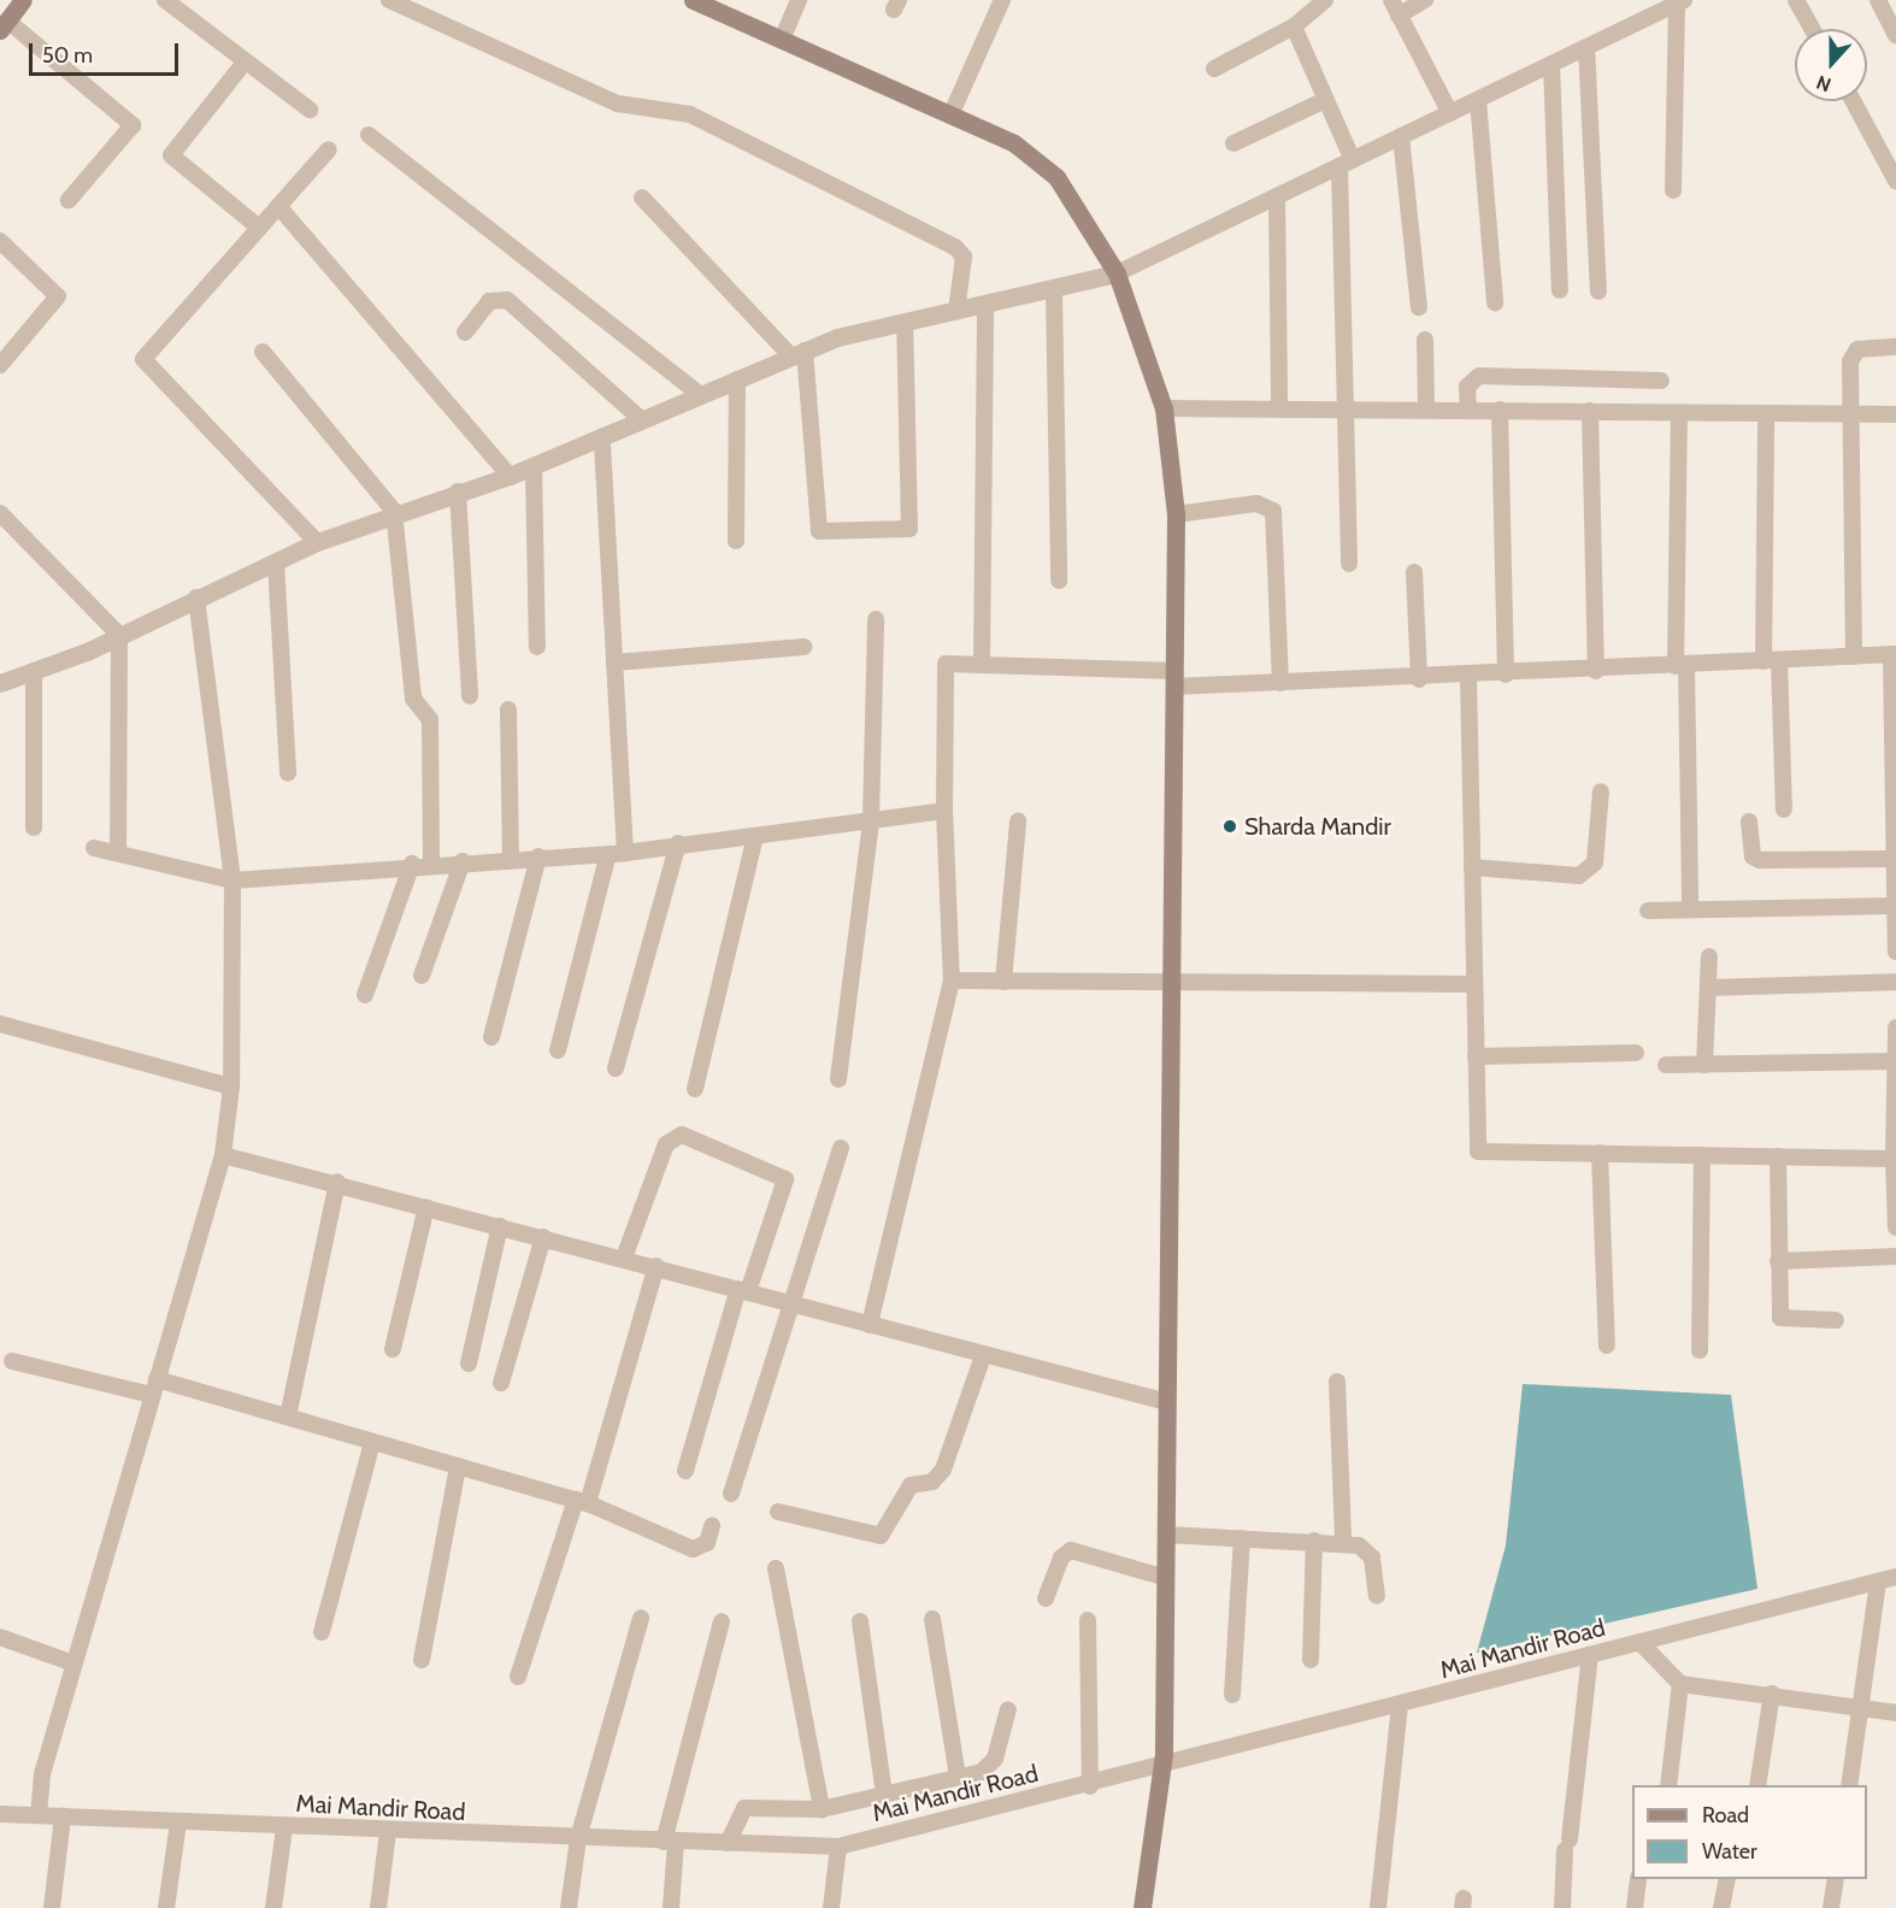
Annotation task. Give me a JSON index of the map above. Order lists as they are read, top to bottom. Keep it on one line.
{"streets":{"street":["Mai Mandir Road"]},"places":["Sharda Mandir"],"legend":["Road","Water"],"scale_bar":"50 m","north":"bottom"}
